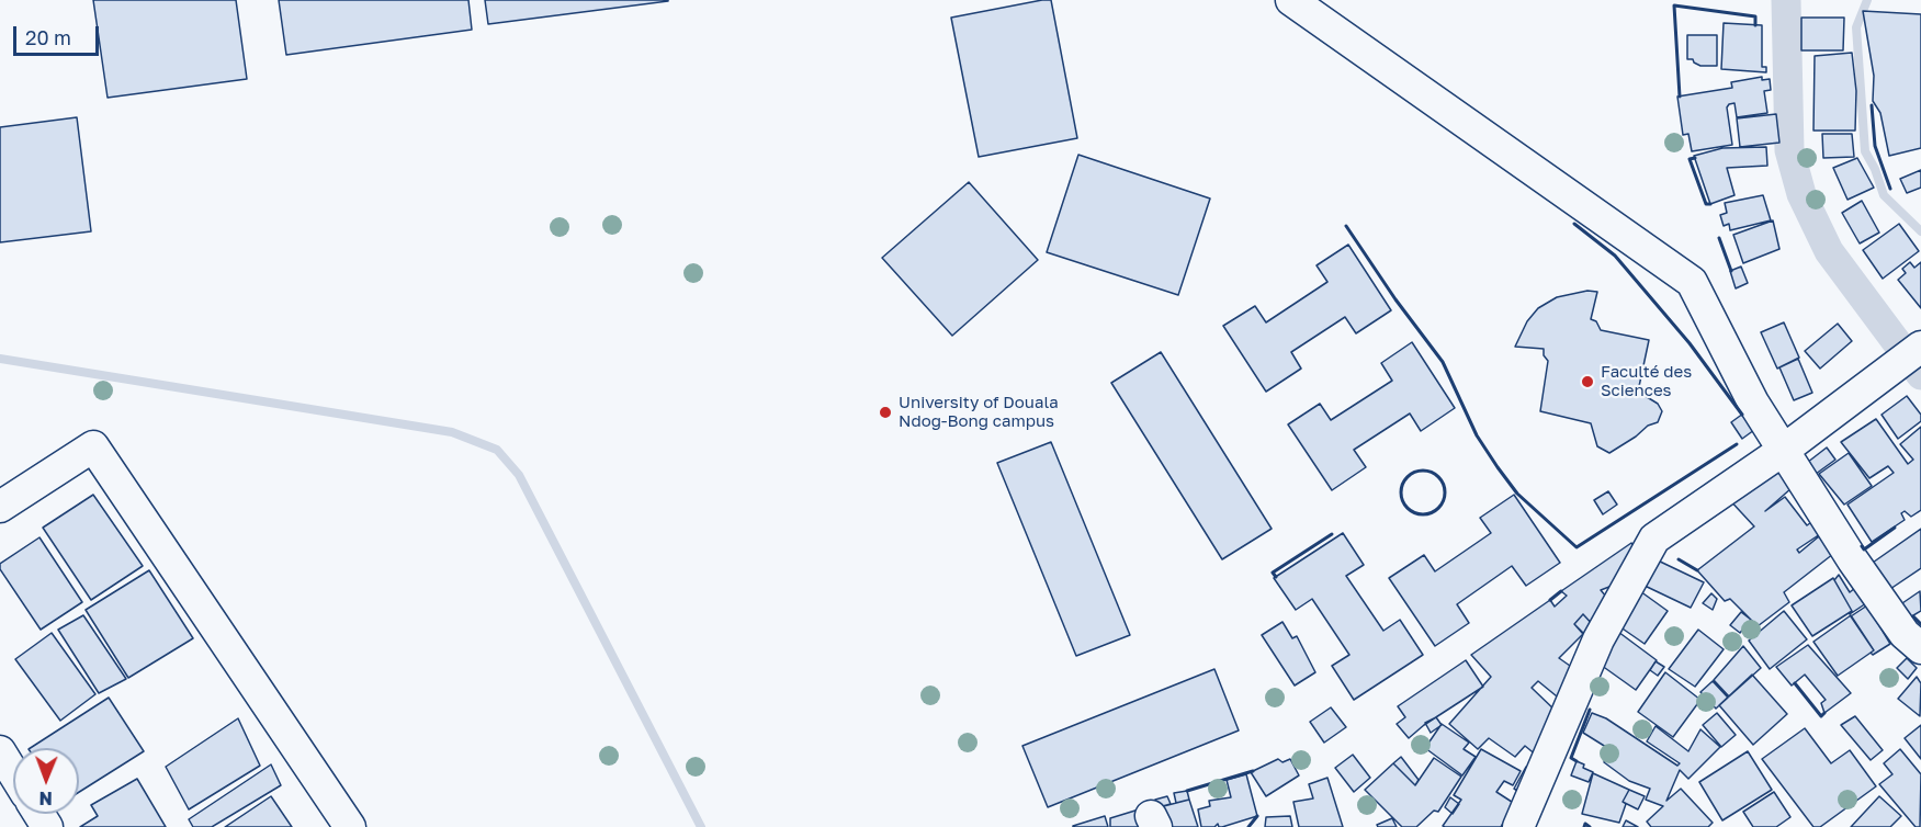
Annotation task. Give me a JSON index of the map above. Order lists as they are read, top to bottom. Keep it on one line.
{"places":["Faculté des Sciences","University of Douala Ndog-Bong campus"],"scale_bar":"20 m","north":"bottom"}
